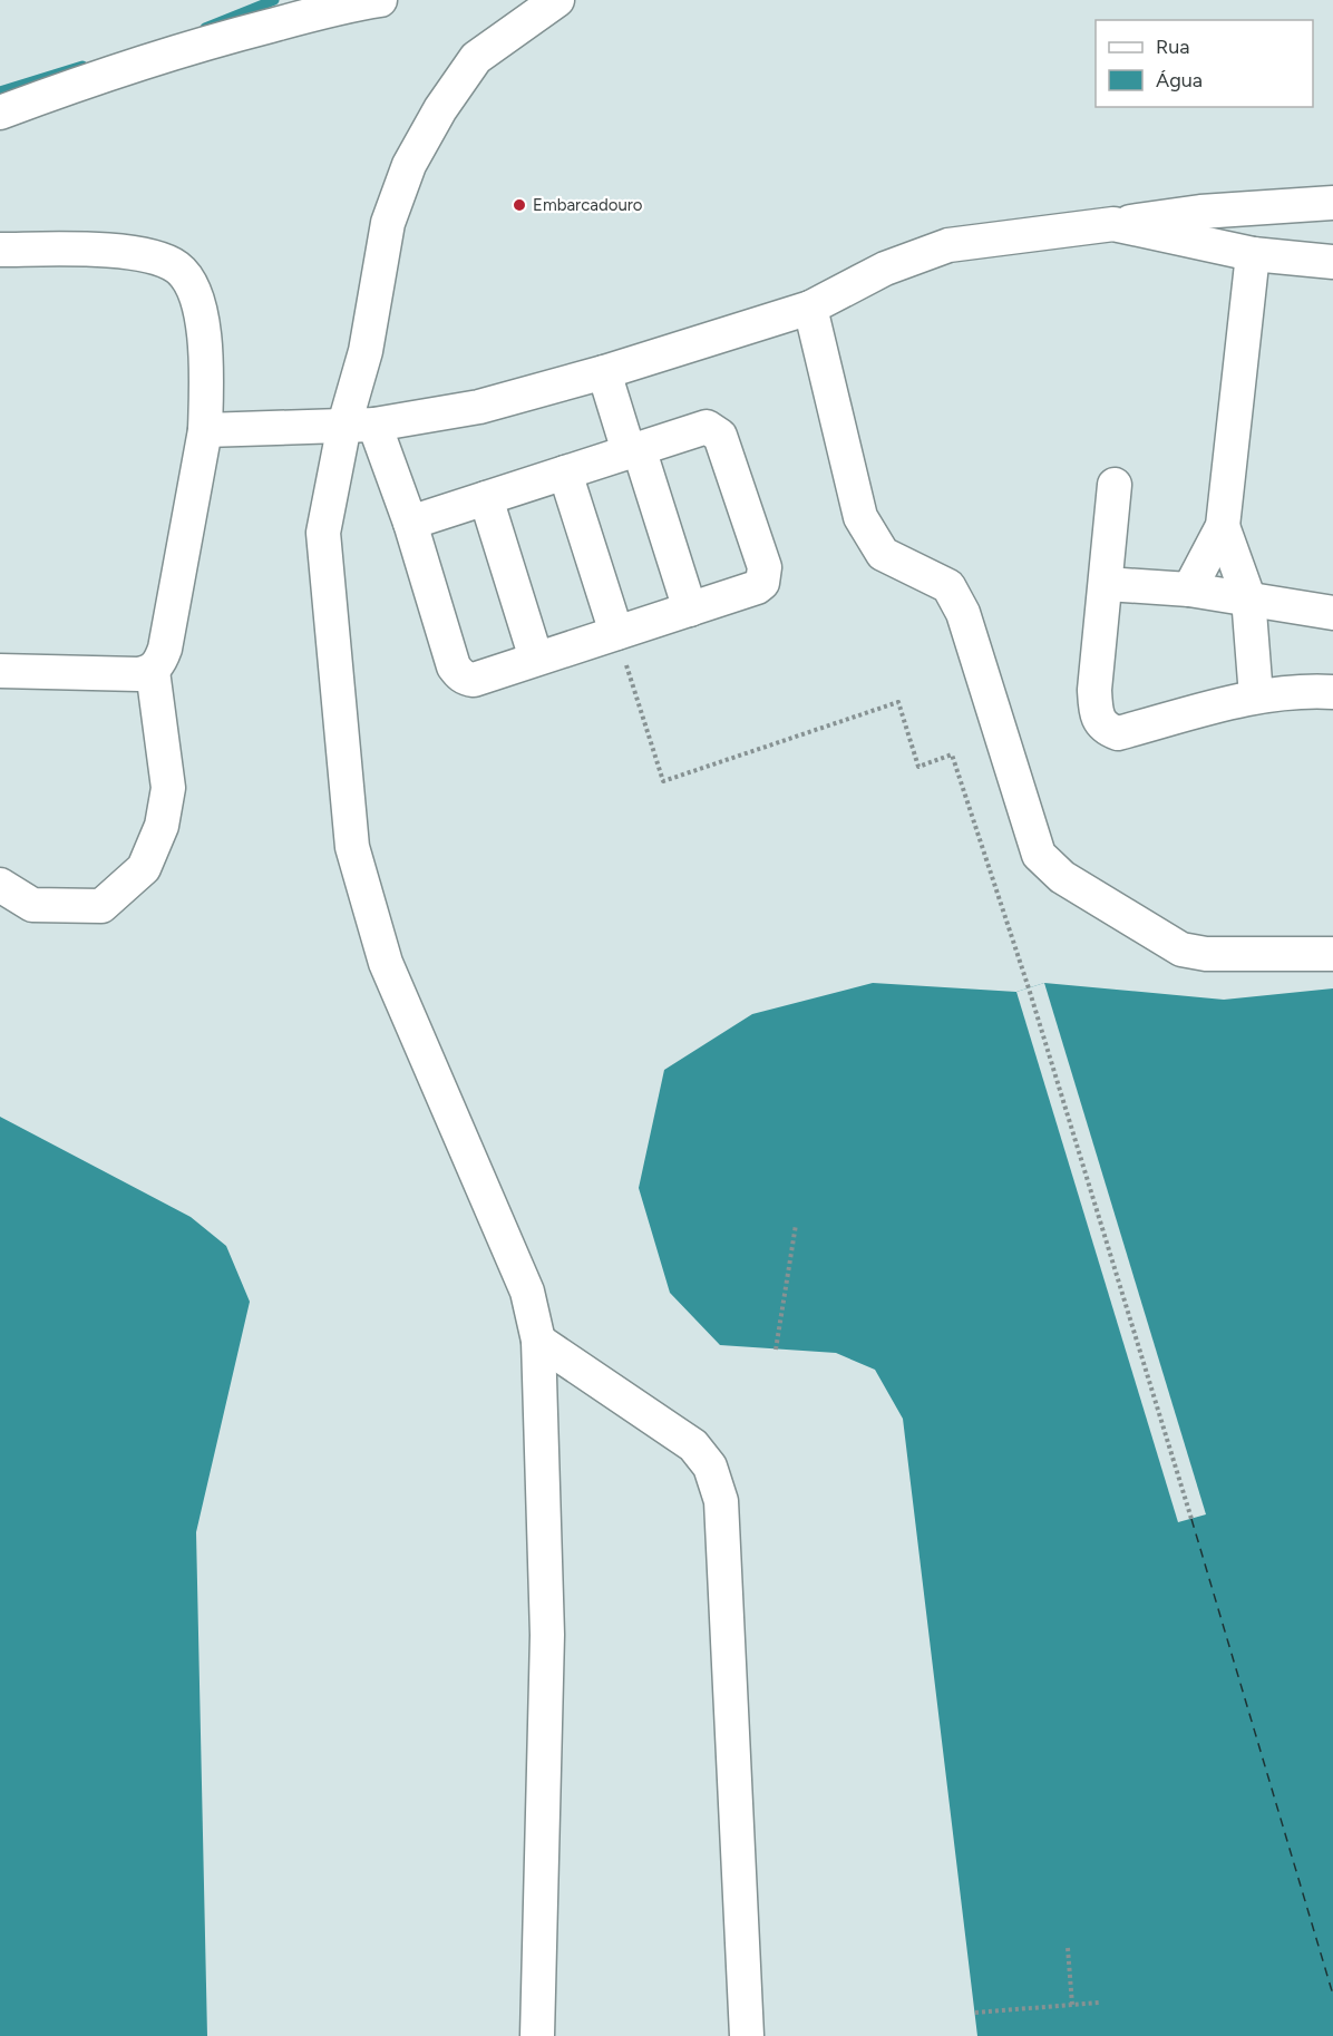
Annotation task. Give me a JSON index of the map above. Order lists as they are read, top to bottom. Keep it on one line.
{"places":["Embarcadouro"],"legend":["Rua","Água"]}
